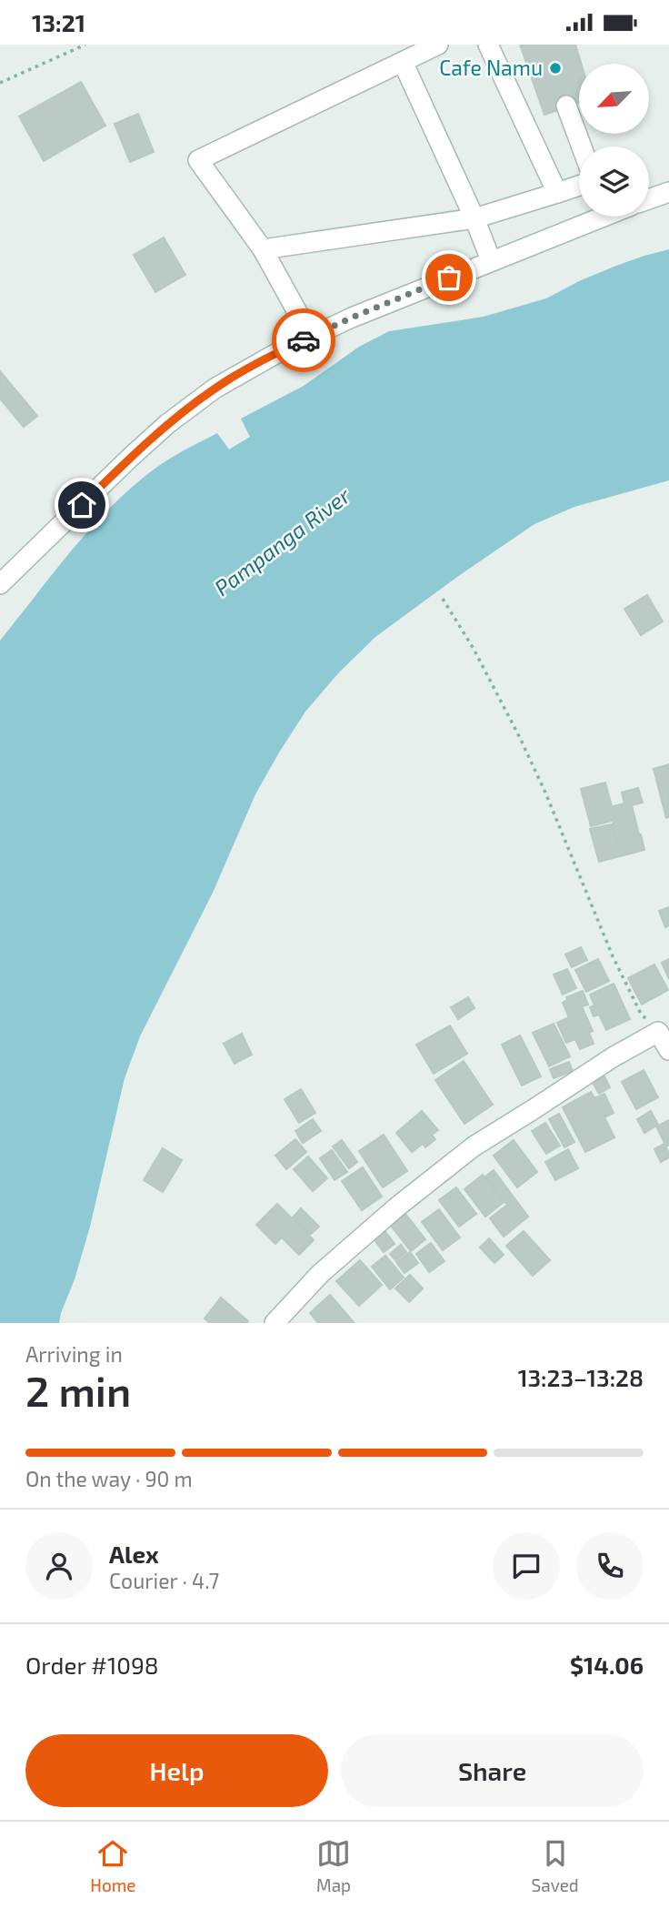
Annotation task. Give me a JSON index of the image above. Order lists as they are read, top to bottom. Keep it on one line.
{"water":["Pampanga River"],"places":["Cafe Namu"],"north":"bottom left","page":{"status":"13:21","heading":["2 min","Arriving in","13:23–13:28"],"panel":["Alex","Courier · 4.7","Order #1098","$14.06"],"bar":"On the way · 90 m","buttons":["Help","Share"],"tabs":["Home","Map","Saved"]}}
